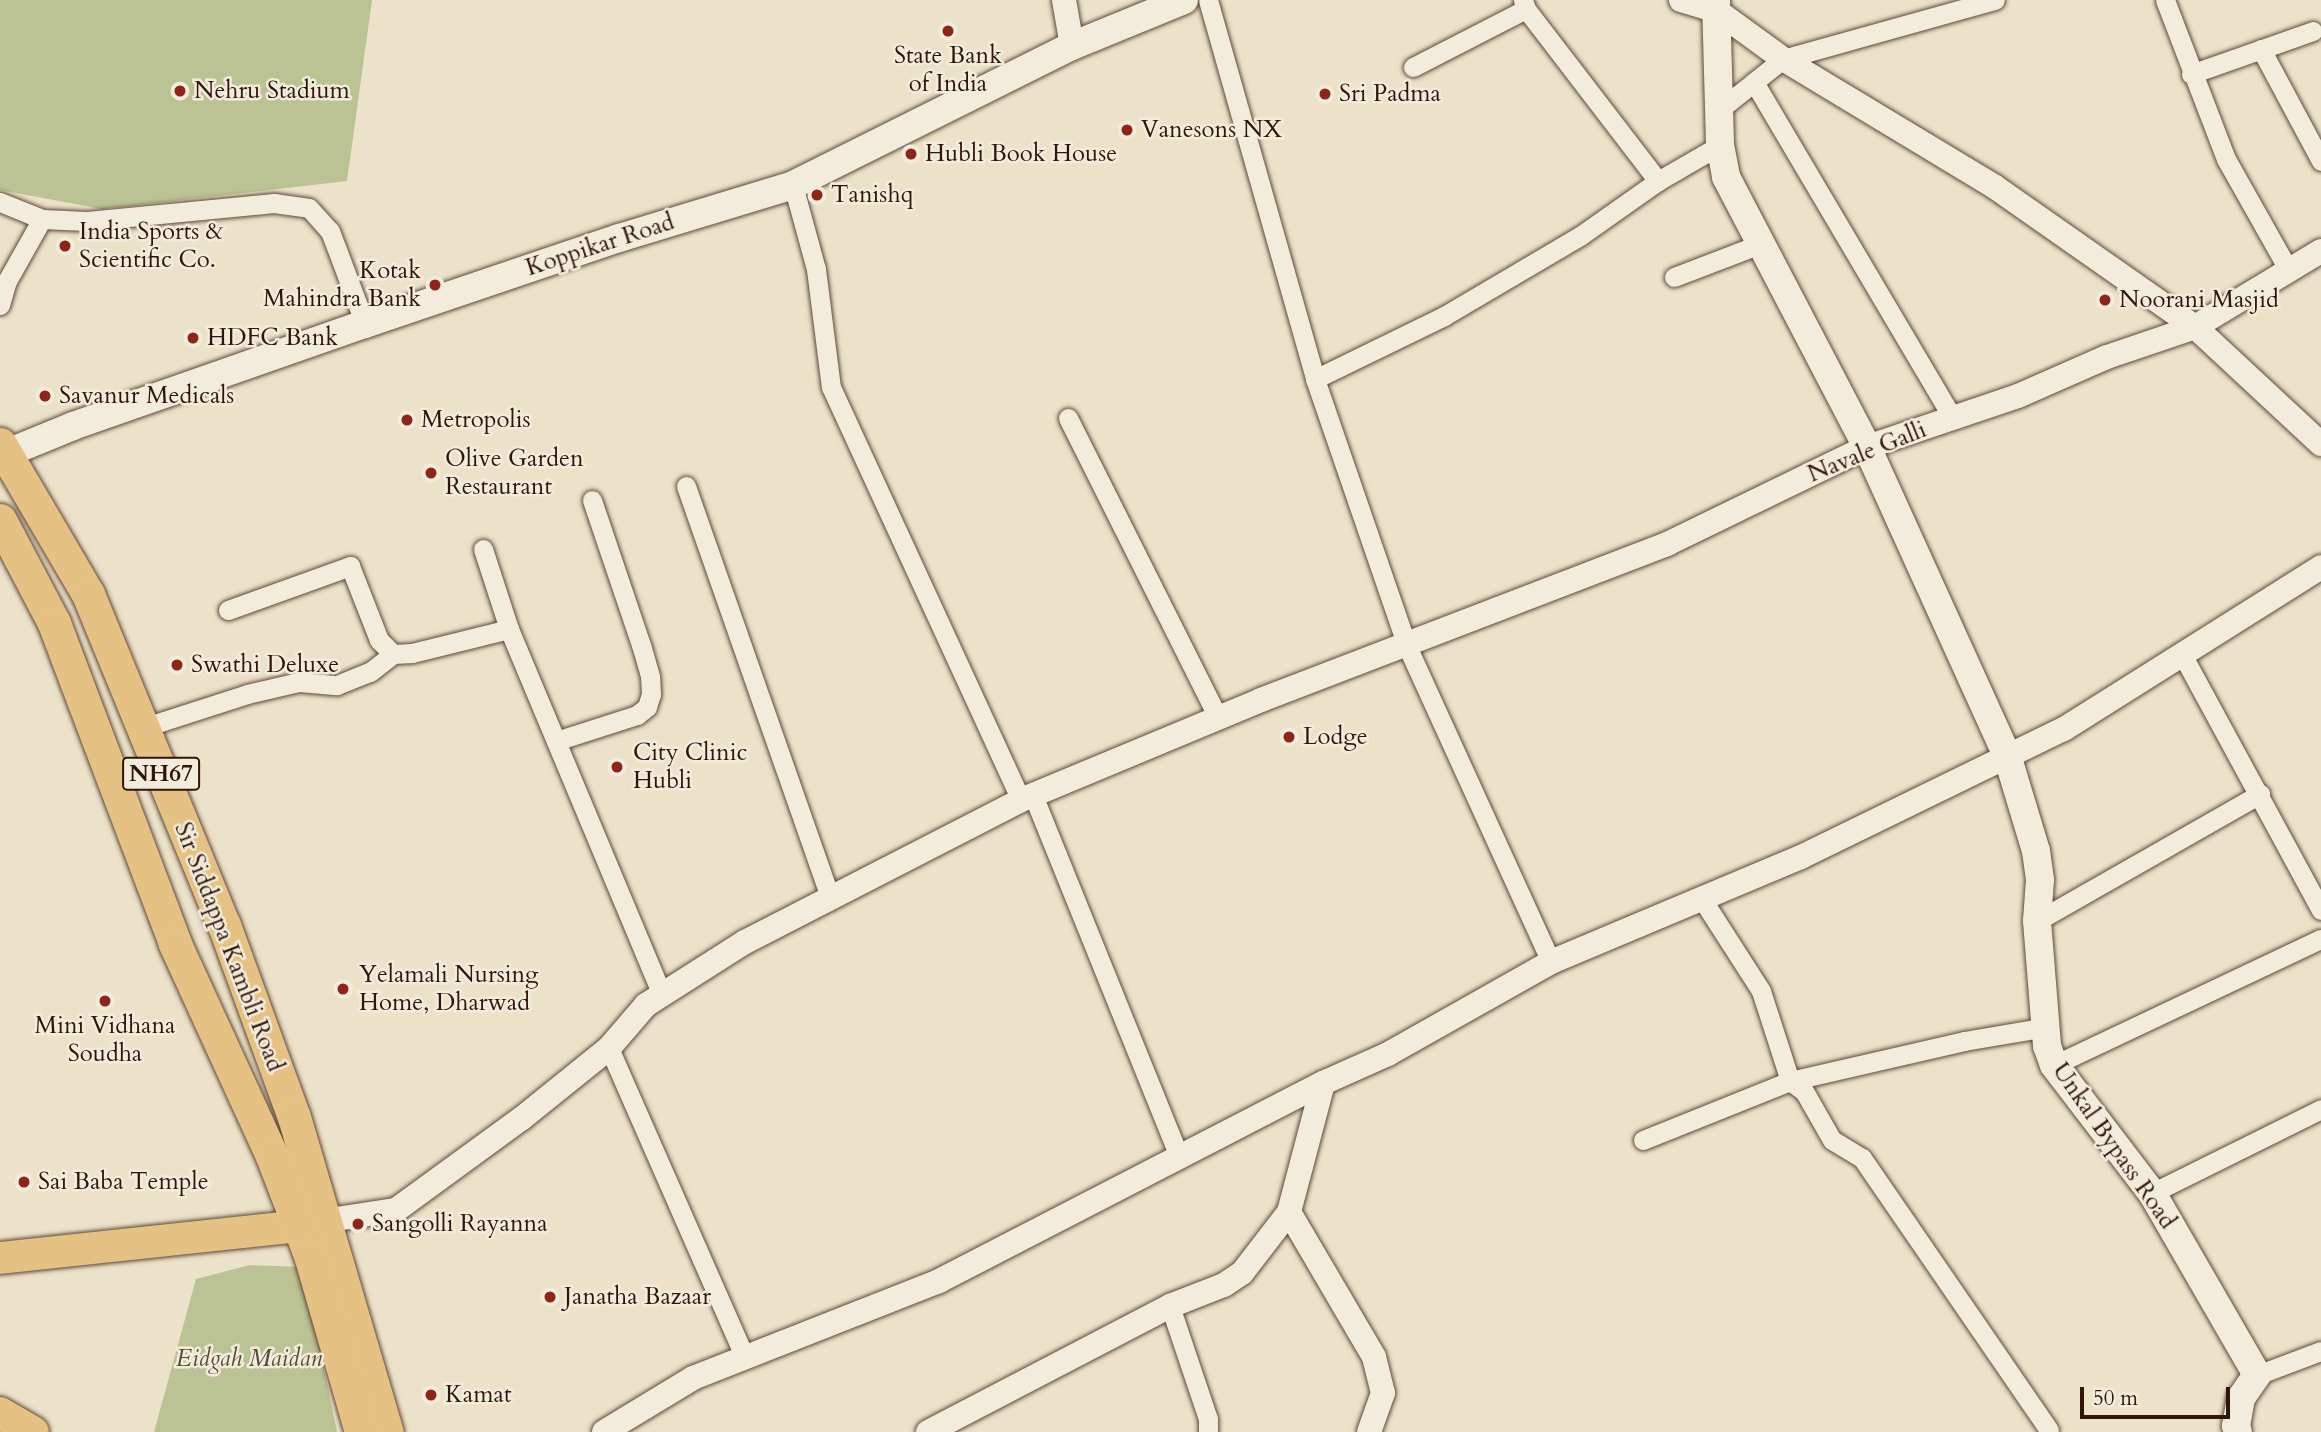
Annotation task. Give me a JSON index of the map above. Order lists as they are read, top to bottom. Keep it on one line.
{"streets":{"highway":["NH67","Sir Siddappa Kambli Road"],"main road":["Koppikar Road","Unkal Bypass Road"],"street":["Navale Galli"]},"crossings":[["Koppikar Road","Sir Siddappa Kambli Road"],["Navale Galli","NH67"],["Navale Galli","Sir Siddappa Kambli Road"],["Navale Galli","Unkal Bypass Road"],["NH67","Sir Siddappa Kambli Road"]],"parks":["Eidgah Maidan"],"places":["State Bank of India","Nehru Stadium","Sri Padma","Vanesons NX","Hubli Book House","Tanishq","India Sports & Scientific Co.","Kotak Mahindra Bank","Noorani Masjid","HDFC Bank","Savanur Medicals","Metropolis","Olive Garden Restaurant","Swathi Deluxe","Lodge","City Clinic Hubli","Yelamali Nursing Home, Dharwad","Mini Vidhana Soudha","Sai Baba Temple","Sangolli Rayanna","Janatha Bazaar","Kamat"],"scale_bar":"50 m"}
